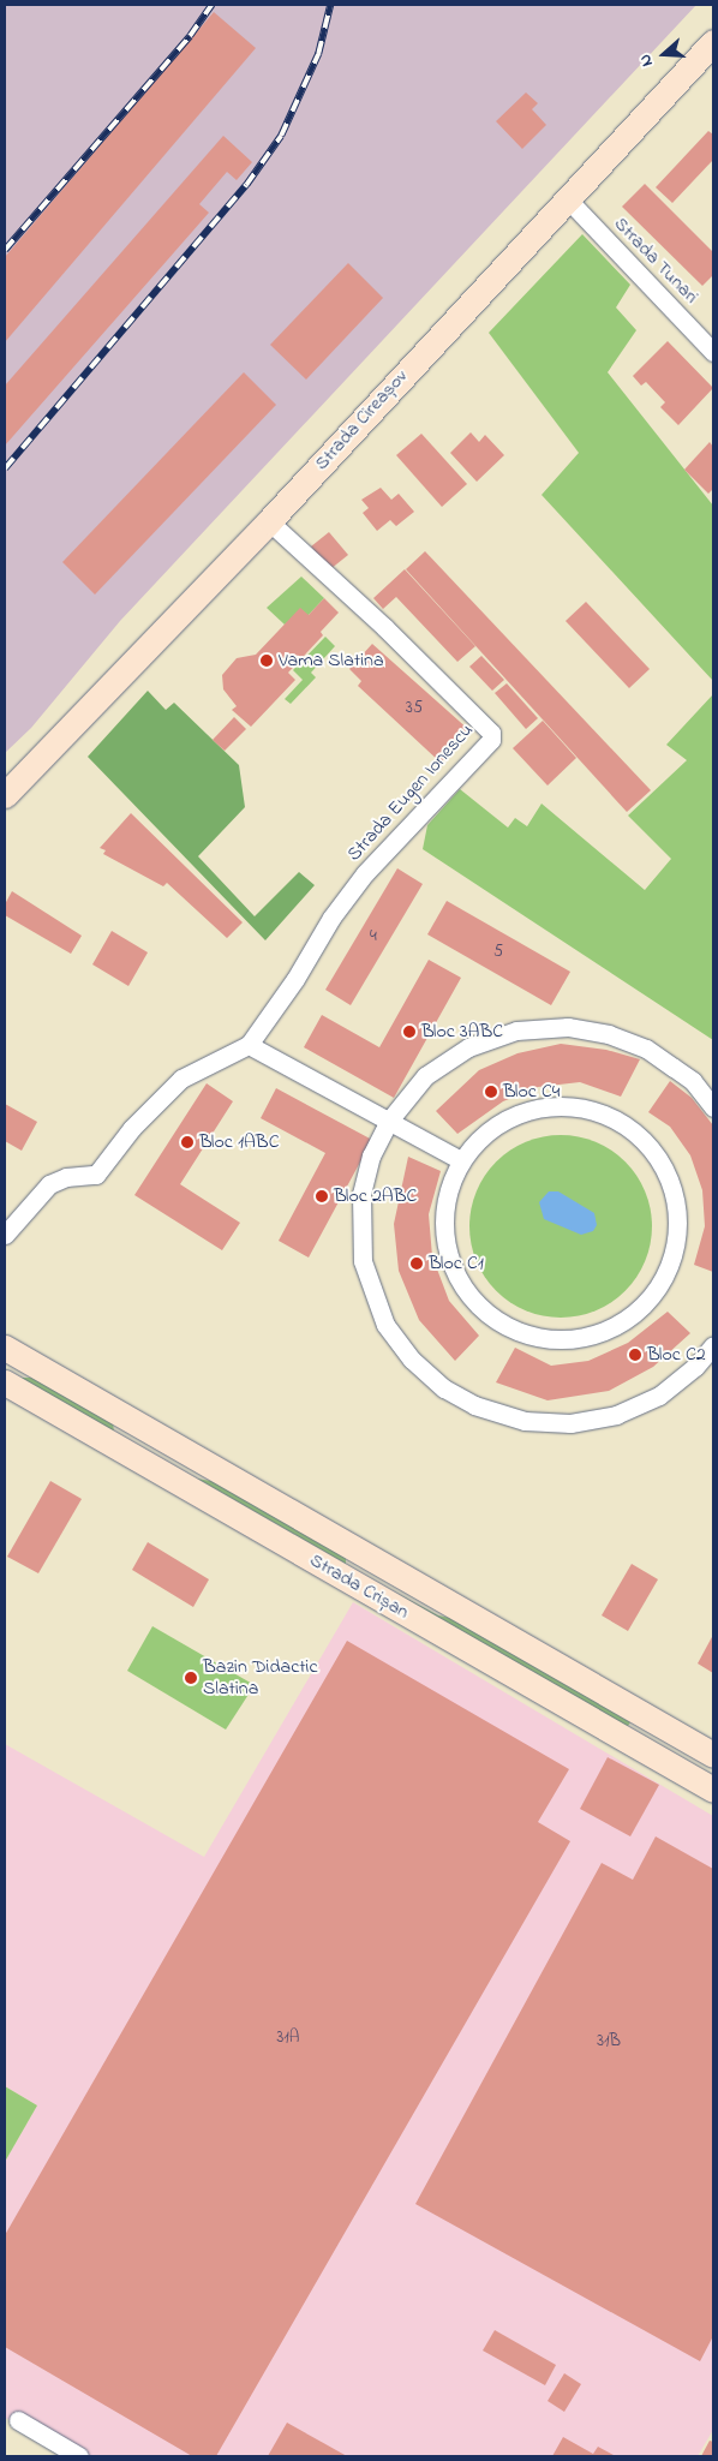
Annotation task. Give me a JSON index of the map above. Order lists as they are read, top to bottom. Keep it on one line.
{"streets":{"main road":["Strada Cireașov","Strada Crișan"],"street":["Strada Tunari","Strada Eugen Ionescu"]},"crossings":[["Strada Tunari","Strada Cireașov"],["Strada Cireașov","Strada Eugen Ionescu"]],"places":["Vama Slatina","Bloc 3ABC","Bloc C4","Bloc 1ABC","Bloc 2ABC","Bloc C1","Bloc C2","Bazin Didactic Slatina"],"house_numbers":["35","4","5","31A","31B"],"north":"left"}
